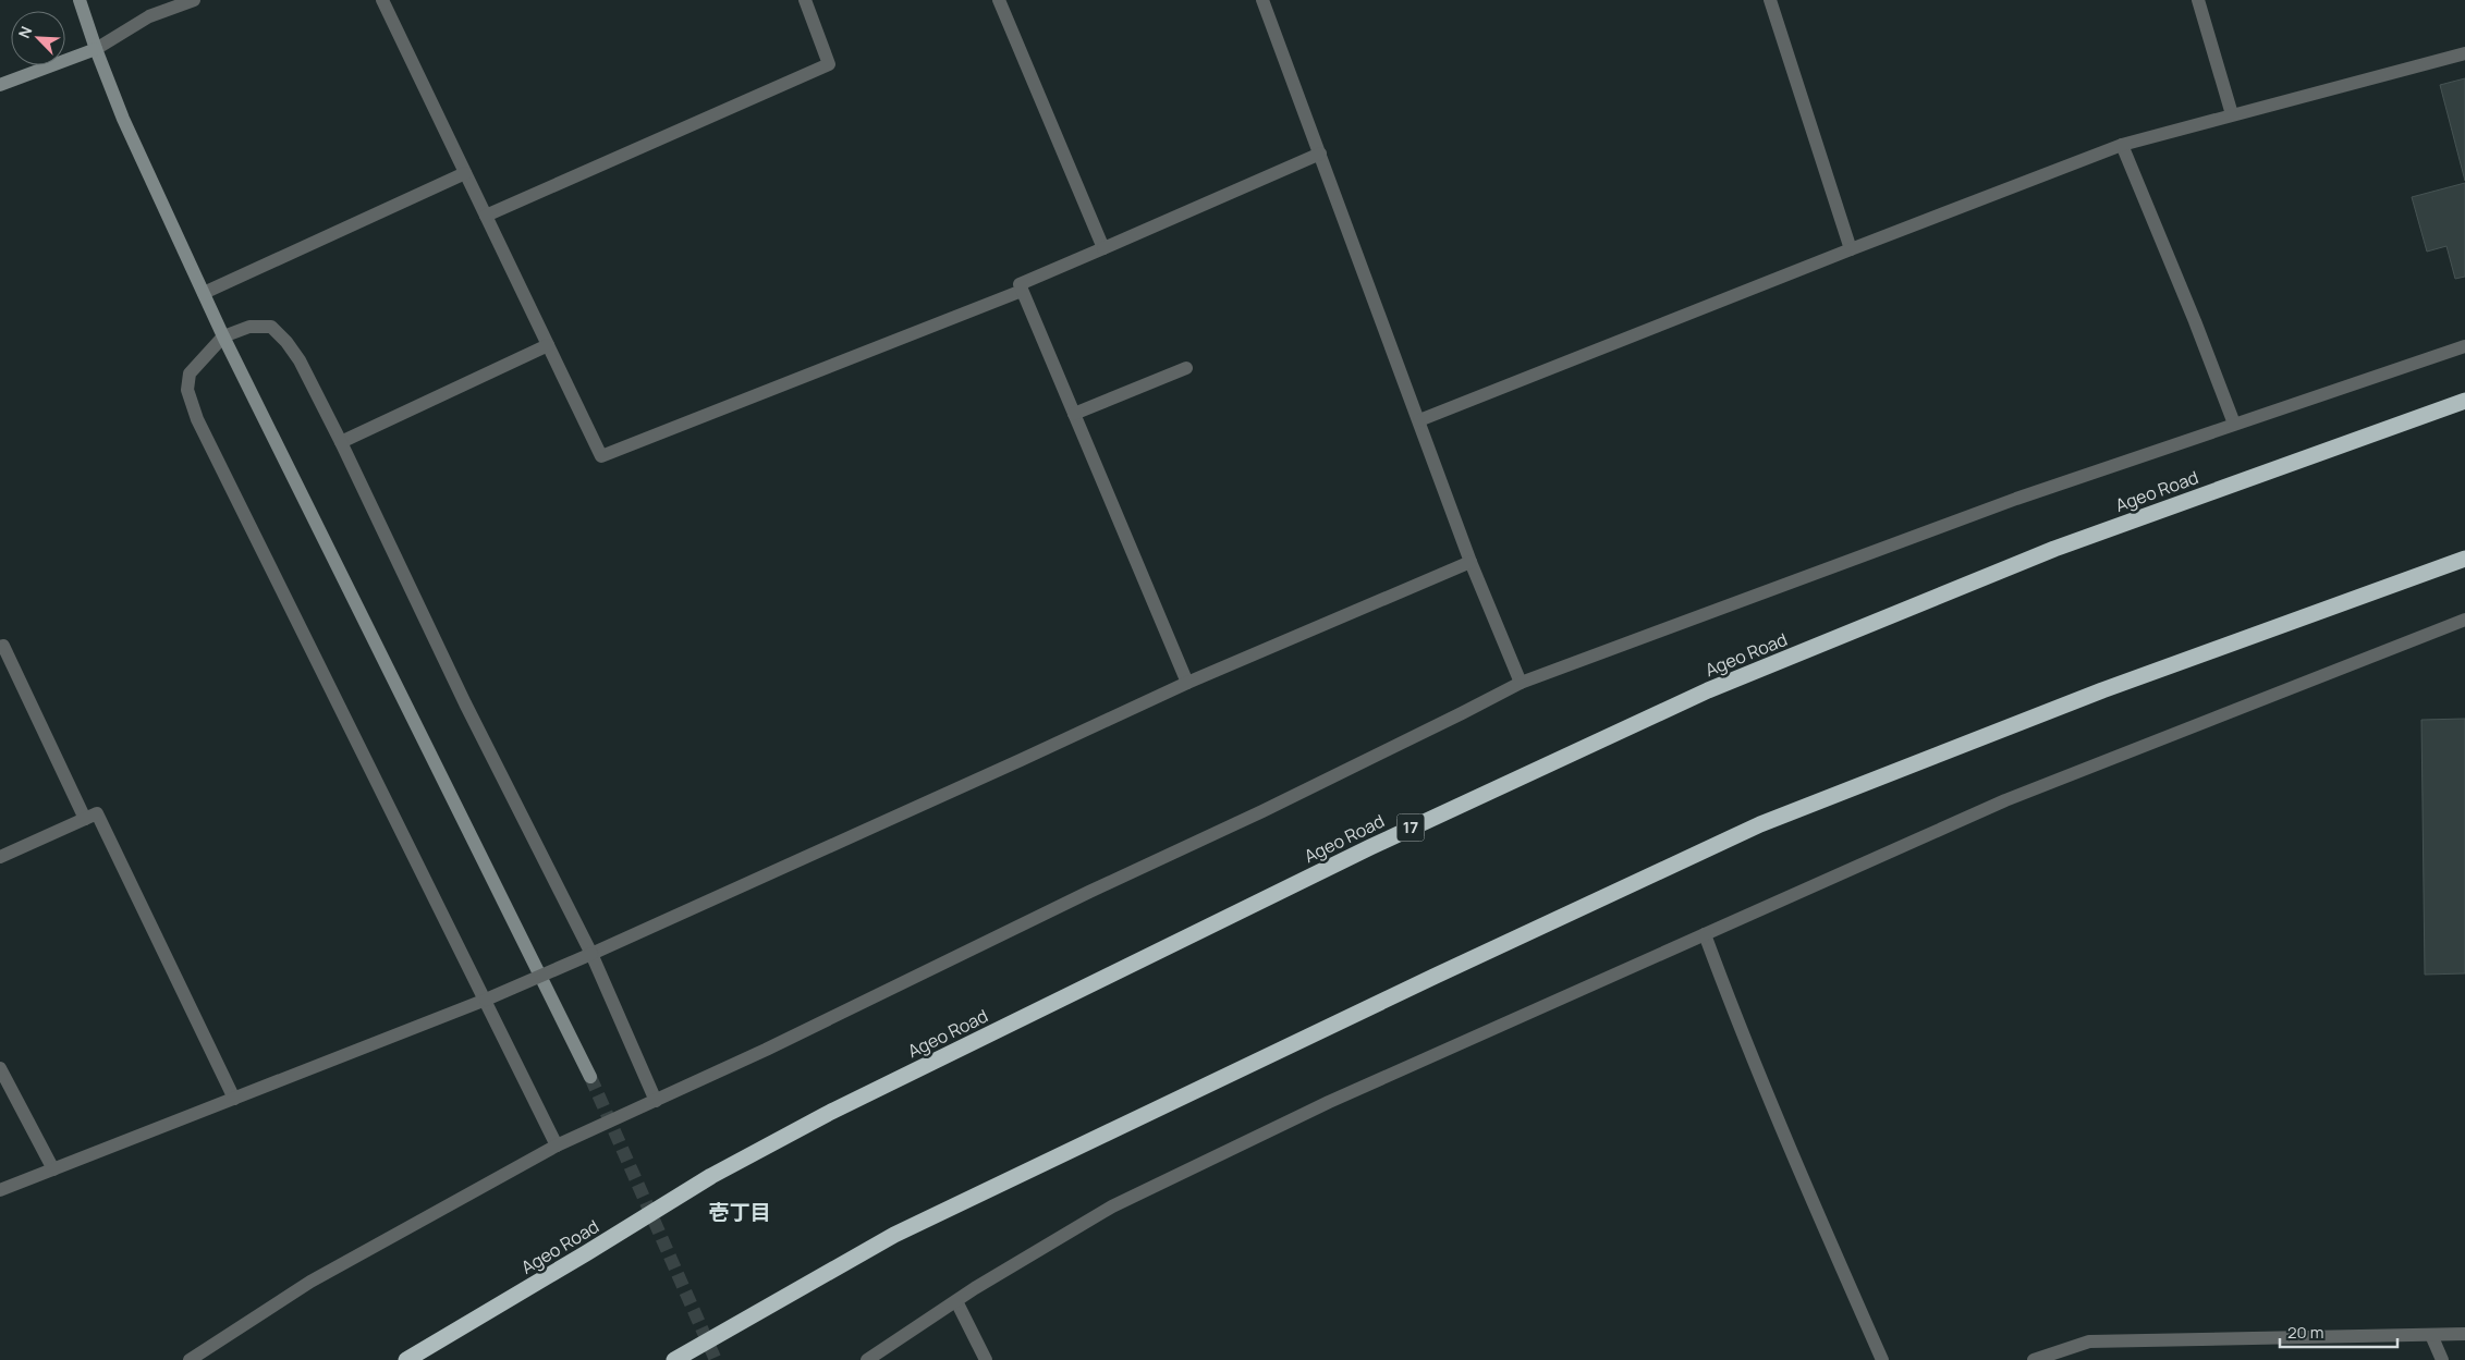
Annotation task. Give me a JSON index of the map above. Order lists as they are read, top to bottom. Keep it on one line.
{"streets":{"highway":["Ageo Road","17"]},"districts":["壱丁目"],"scale_bar":"20 m","north":"top left"}
